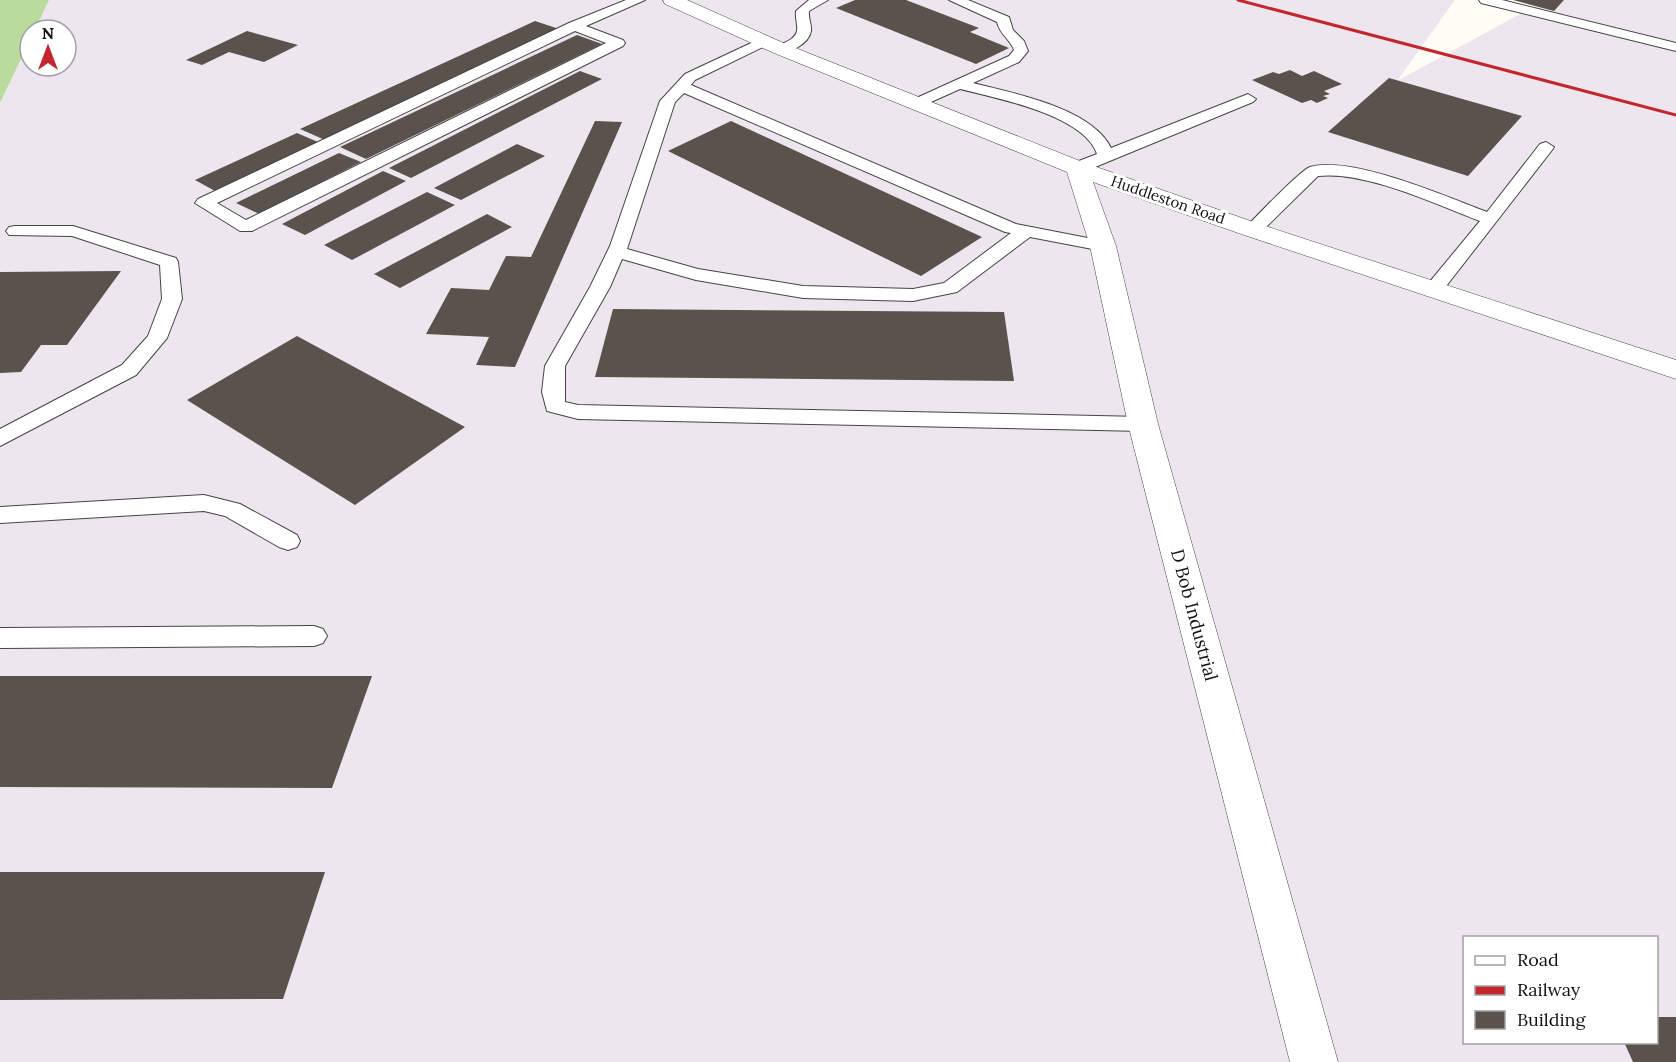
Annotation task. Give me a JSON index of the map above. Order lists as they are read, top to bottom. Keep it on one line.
{"streets":{"street":["Huddleston Road","D Bob Industrial"]},"crossings":[["Huddleston Road","D Bob Industrial"]],"legend":["Road","Railway","Building"],"north":"top"}
